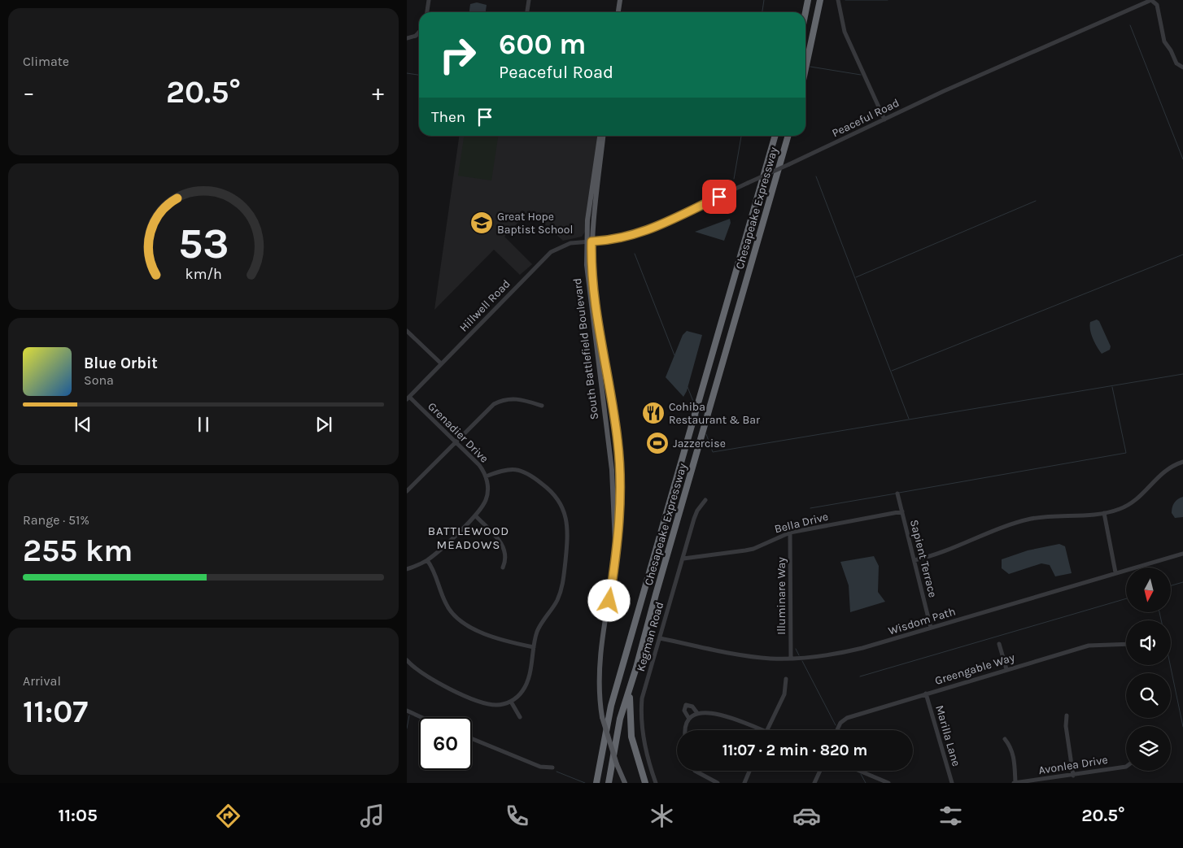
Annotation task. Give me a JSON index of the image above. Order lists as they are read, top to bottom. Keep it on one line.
{"streets":{"highway":["Chesapeake Expressway"],"main road":["South Battlefield Boulevard"],"street":["Peaceful Road","Hillwell Road","Grenadier Drive","Bella Drive","Sapient Terrace","Illuminare Way","Wisdom Path","Kegman Road","Greengable Way","Marilla Lane","Avonlea Drive"]},"crossings":[["Peaceful Road","Hillwell Road"],["Peaceful Road","South Battlefield Boulevard"],["Hillwell Road","South Battlefield Boulevard"],["Hillwell Road","Grenadier Drive"],["Bella Drive","Sapient Terrace"],["Bella Drive","Illuminare Way"],["Bella Drive","Kegman Road"],["Sapient Terrace","Wisdom Path"],["Illuminare Way","Wisdom Path"],["Wisdom Path","Kegman Road"],["Greengable Way","Marilla Lane"]],"districts":["BATTLEWOOD MEADOWS"],"places":{"school or university":["Great Hope Baptist School"],"restaurant":["Cohiba Restaurant & Bar"],"sports":["Jazzercise"]},"north":"bottom","page":{"tile":["Climate",["Range · 51%","255 km"],["Arrival","11:07"]],"turn":["600 m","Peaceful Road"],"heat":["−","20.5°","+"],"then":"Then","song":["Blue Orbit","Sona"],"limit":"60","trip":"11:07 · 2 min · 820 m","tabs":["11:05","20.5°"],"gauge":["53","km/h"]}}
